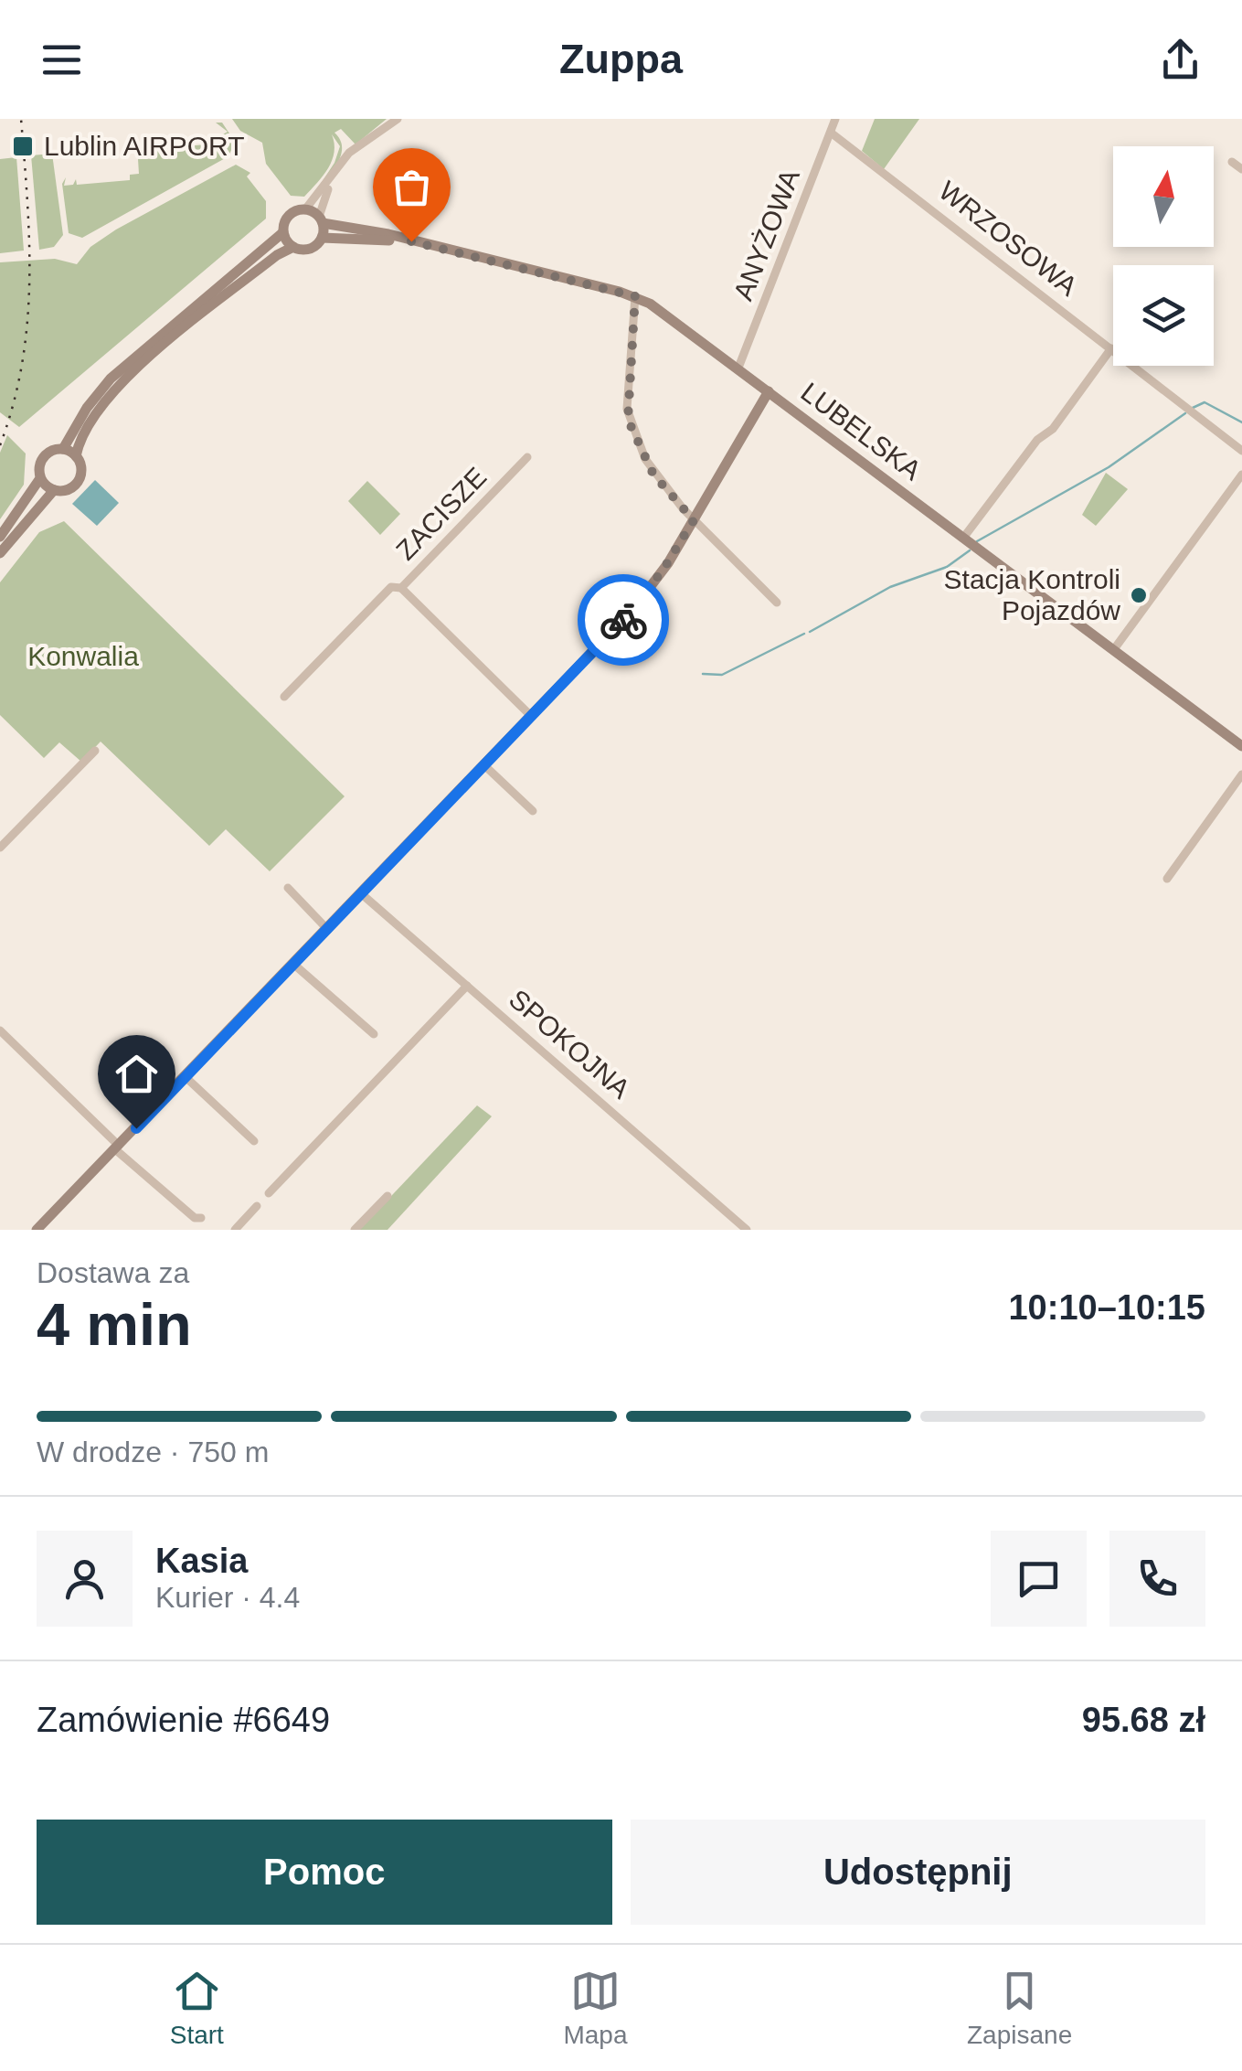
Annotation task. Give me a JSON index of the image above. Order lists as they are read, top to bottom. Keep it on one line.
{"streets":{"main road":["LUBELSKA"],"street":["ANYŻOWA","WRZOSOWA","ZACISZE","SPOKOJNA"]},"crossings":[["ANYŻOWA","WRZOSOWA"],["ANYŻOWA","LUBELSKA"]],"parks":["Konwalia"],"places":{"transit":["Lublin AIRPORT"],"other":["Stacja Kontroli Pojazdów"]},"north":"top","page":{"header":"Zuppa","heading":["4 min","Dostawa za","10:10–10:15"],"panel":["Kasia","Kurier · 4.4","Zamówienie #6649","95.68 zł"],"bar":"W drodze · 750 m","buttons":["Pomoc","Udostępnij"],"tabs":["Start","Mapa","Zapisane"]}}
